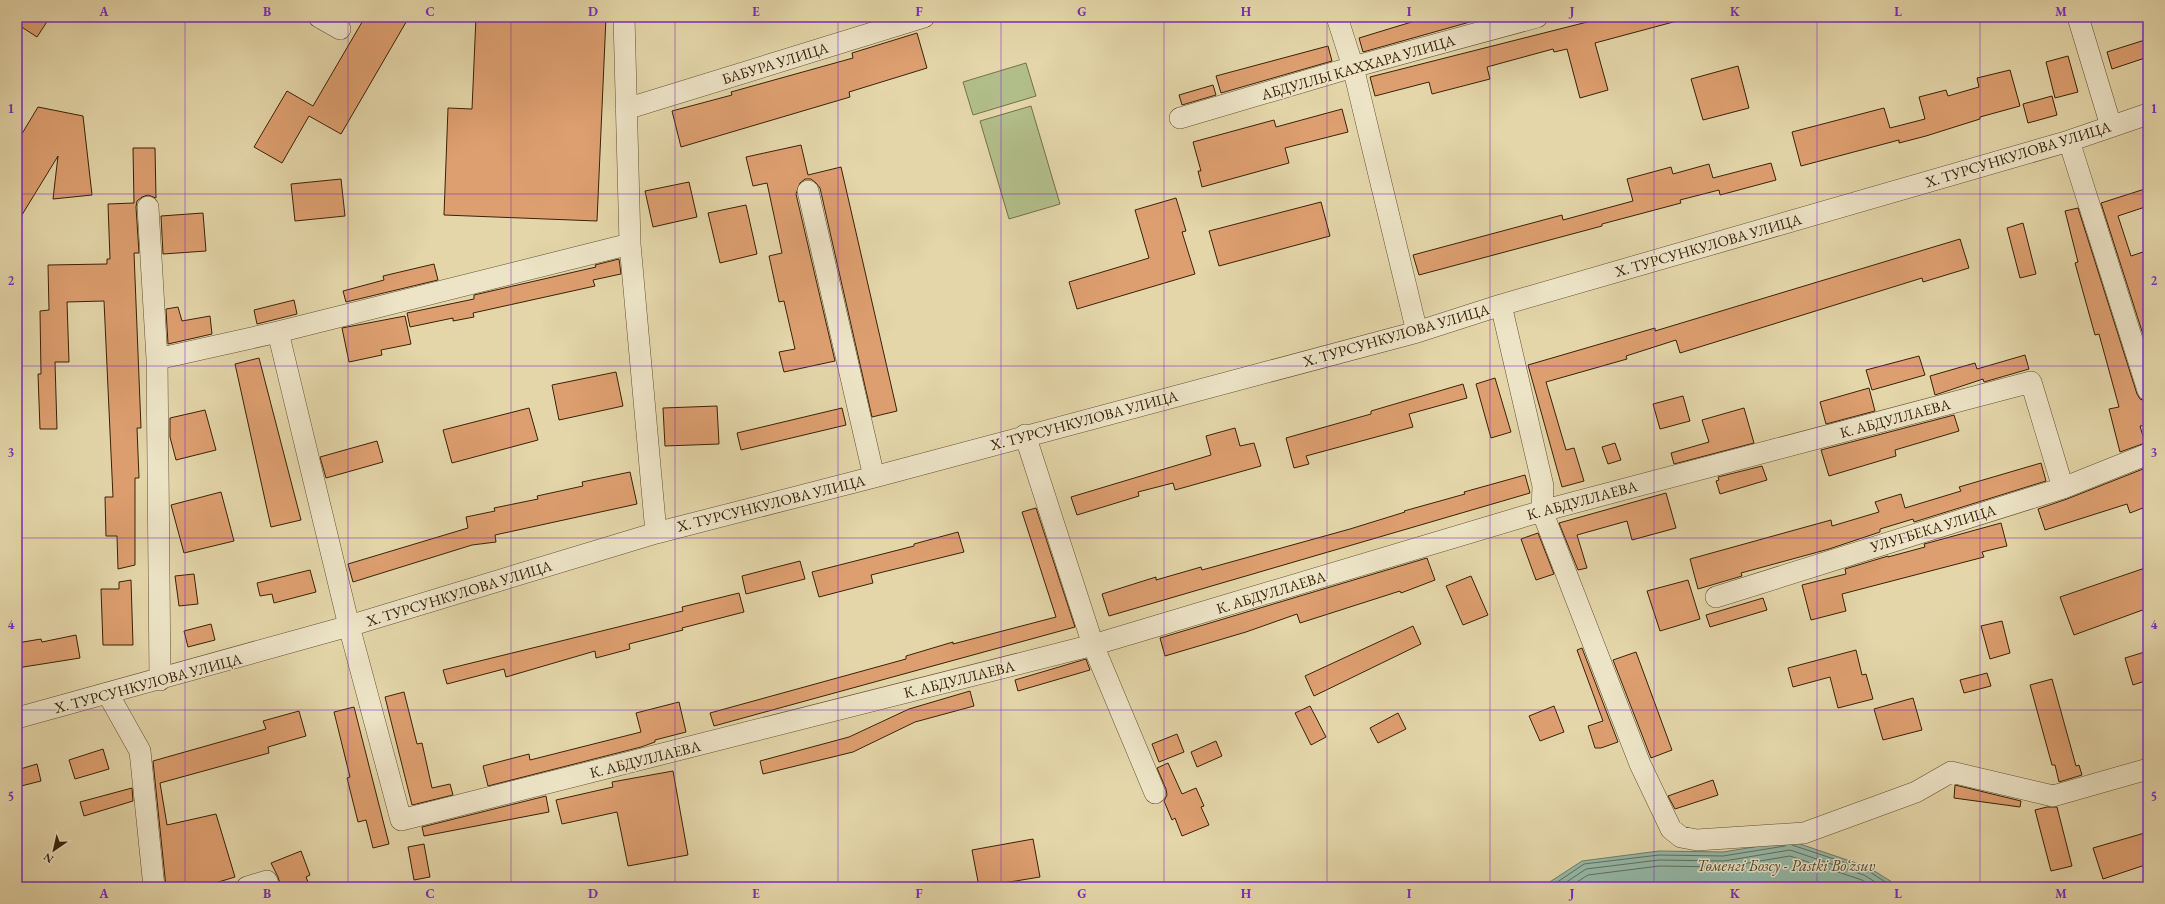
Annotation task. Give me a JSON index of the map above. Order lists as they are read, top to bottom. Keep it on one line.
{"streets":{"street":["БАБУРА УЛИЦА","АБДУЛЛЫ КАХХАРА УЛИЦА","Х. ТУРСУНКУЛОВА УЛИЦА","К. АБДУЛЛАЕВА","УЛУГБЕКА УЛИЦА"]},"crossings":[["Х. ТУРСУНКУЛОВА УЛИЦА","К. АБДУЛЛАЕВА"],["К. АБДУЛЛАЕВА","УЛУГБЕКА УЛИЦА"]],"water":["Төменгі Бозсу - Pastki Boʻzsuv"],"north":"bottom left","grid":{"columns":["A","B","C","D","E","F","G","H","I","J","K","L","M"],"rows":["1","2","3","4","5"]}}
